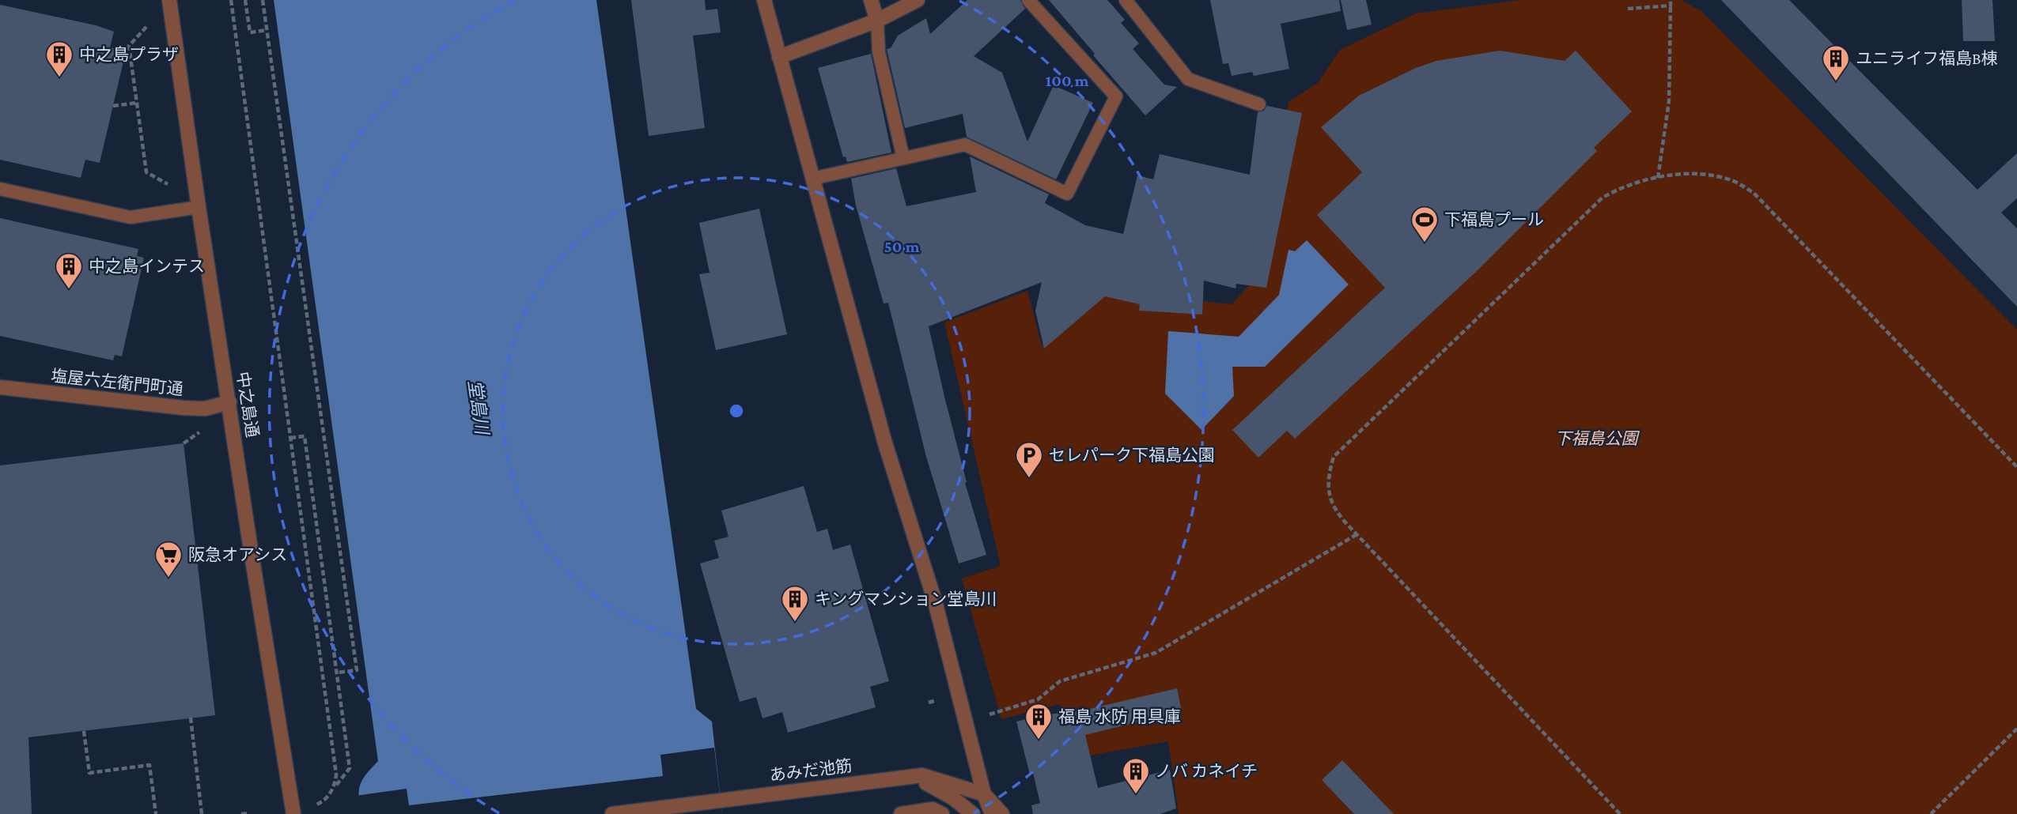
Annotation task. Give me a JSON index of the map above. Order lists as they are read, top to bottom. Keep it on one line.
{"streets":{"street":["塩屋六左衛門町通","中之島通","あみだ池筋"]},"crossings":[["塩屋六左衛門町通","中之島通"]],"water":["堂島川"],"parks":["下福島公園"],"places":{"building":["中之島プラザ","ユニライフ福島B棟","中之島インテス","キングマンション堂島川","福島 水防 用具庫","ノバ カネイチ"],"sports":["下福島プール"],"parking":["セレパーク下福島公園"],"supermarket":["阪急オアシス"]},"rings":["100 m","50 m"]}
